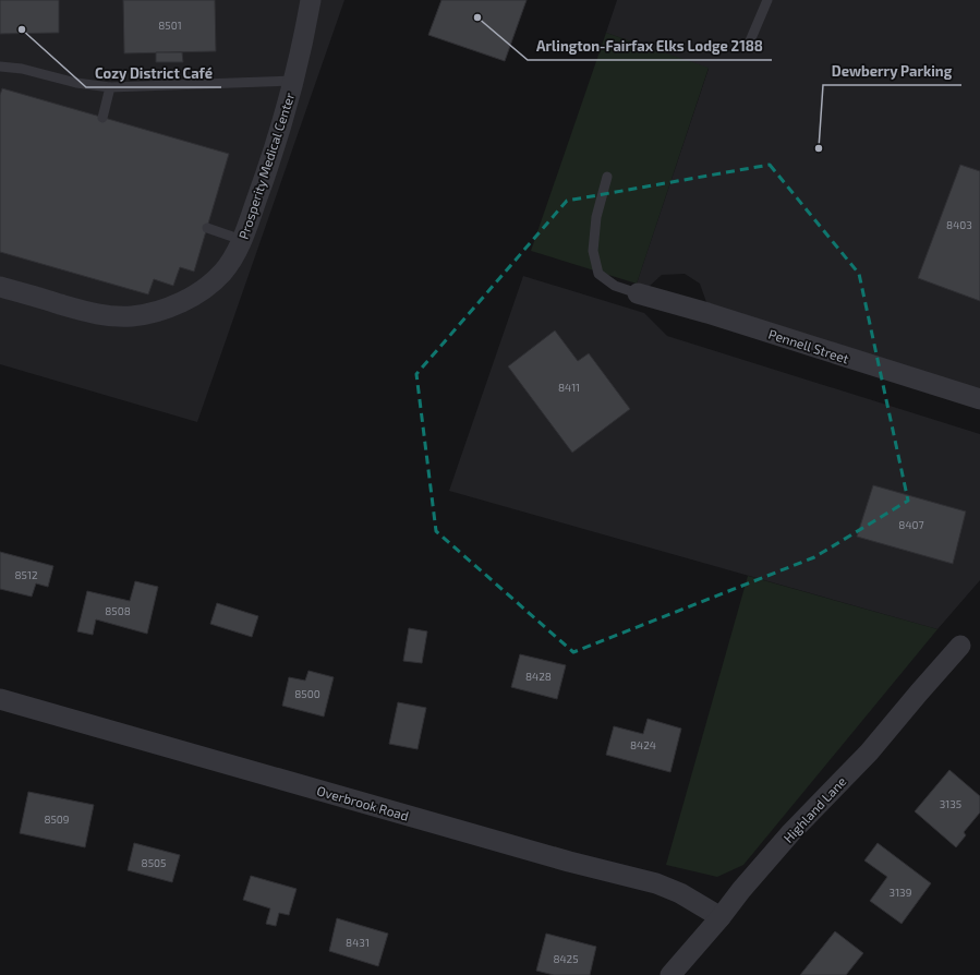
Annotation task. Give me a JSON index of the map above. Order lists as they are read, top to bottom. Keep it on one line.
{"streets":{"street":["Prosperity Medical Center","Pennell Street","Overbrook Road","Highland Lane"]},"crossings":[["Overbrook Road","Highland Lane"]],"places":["Arlington-Fairfax Elks Lodge 2188","Cozy District Café","Dewberry Parking"],"house_numbers":["8501","8403","8411","8407","8512","8508","8428","8500","8424","3135","8509","8505","3139","8431","8425"]}
